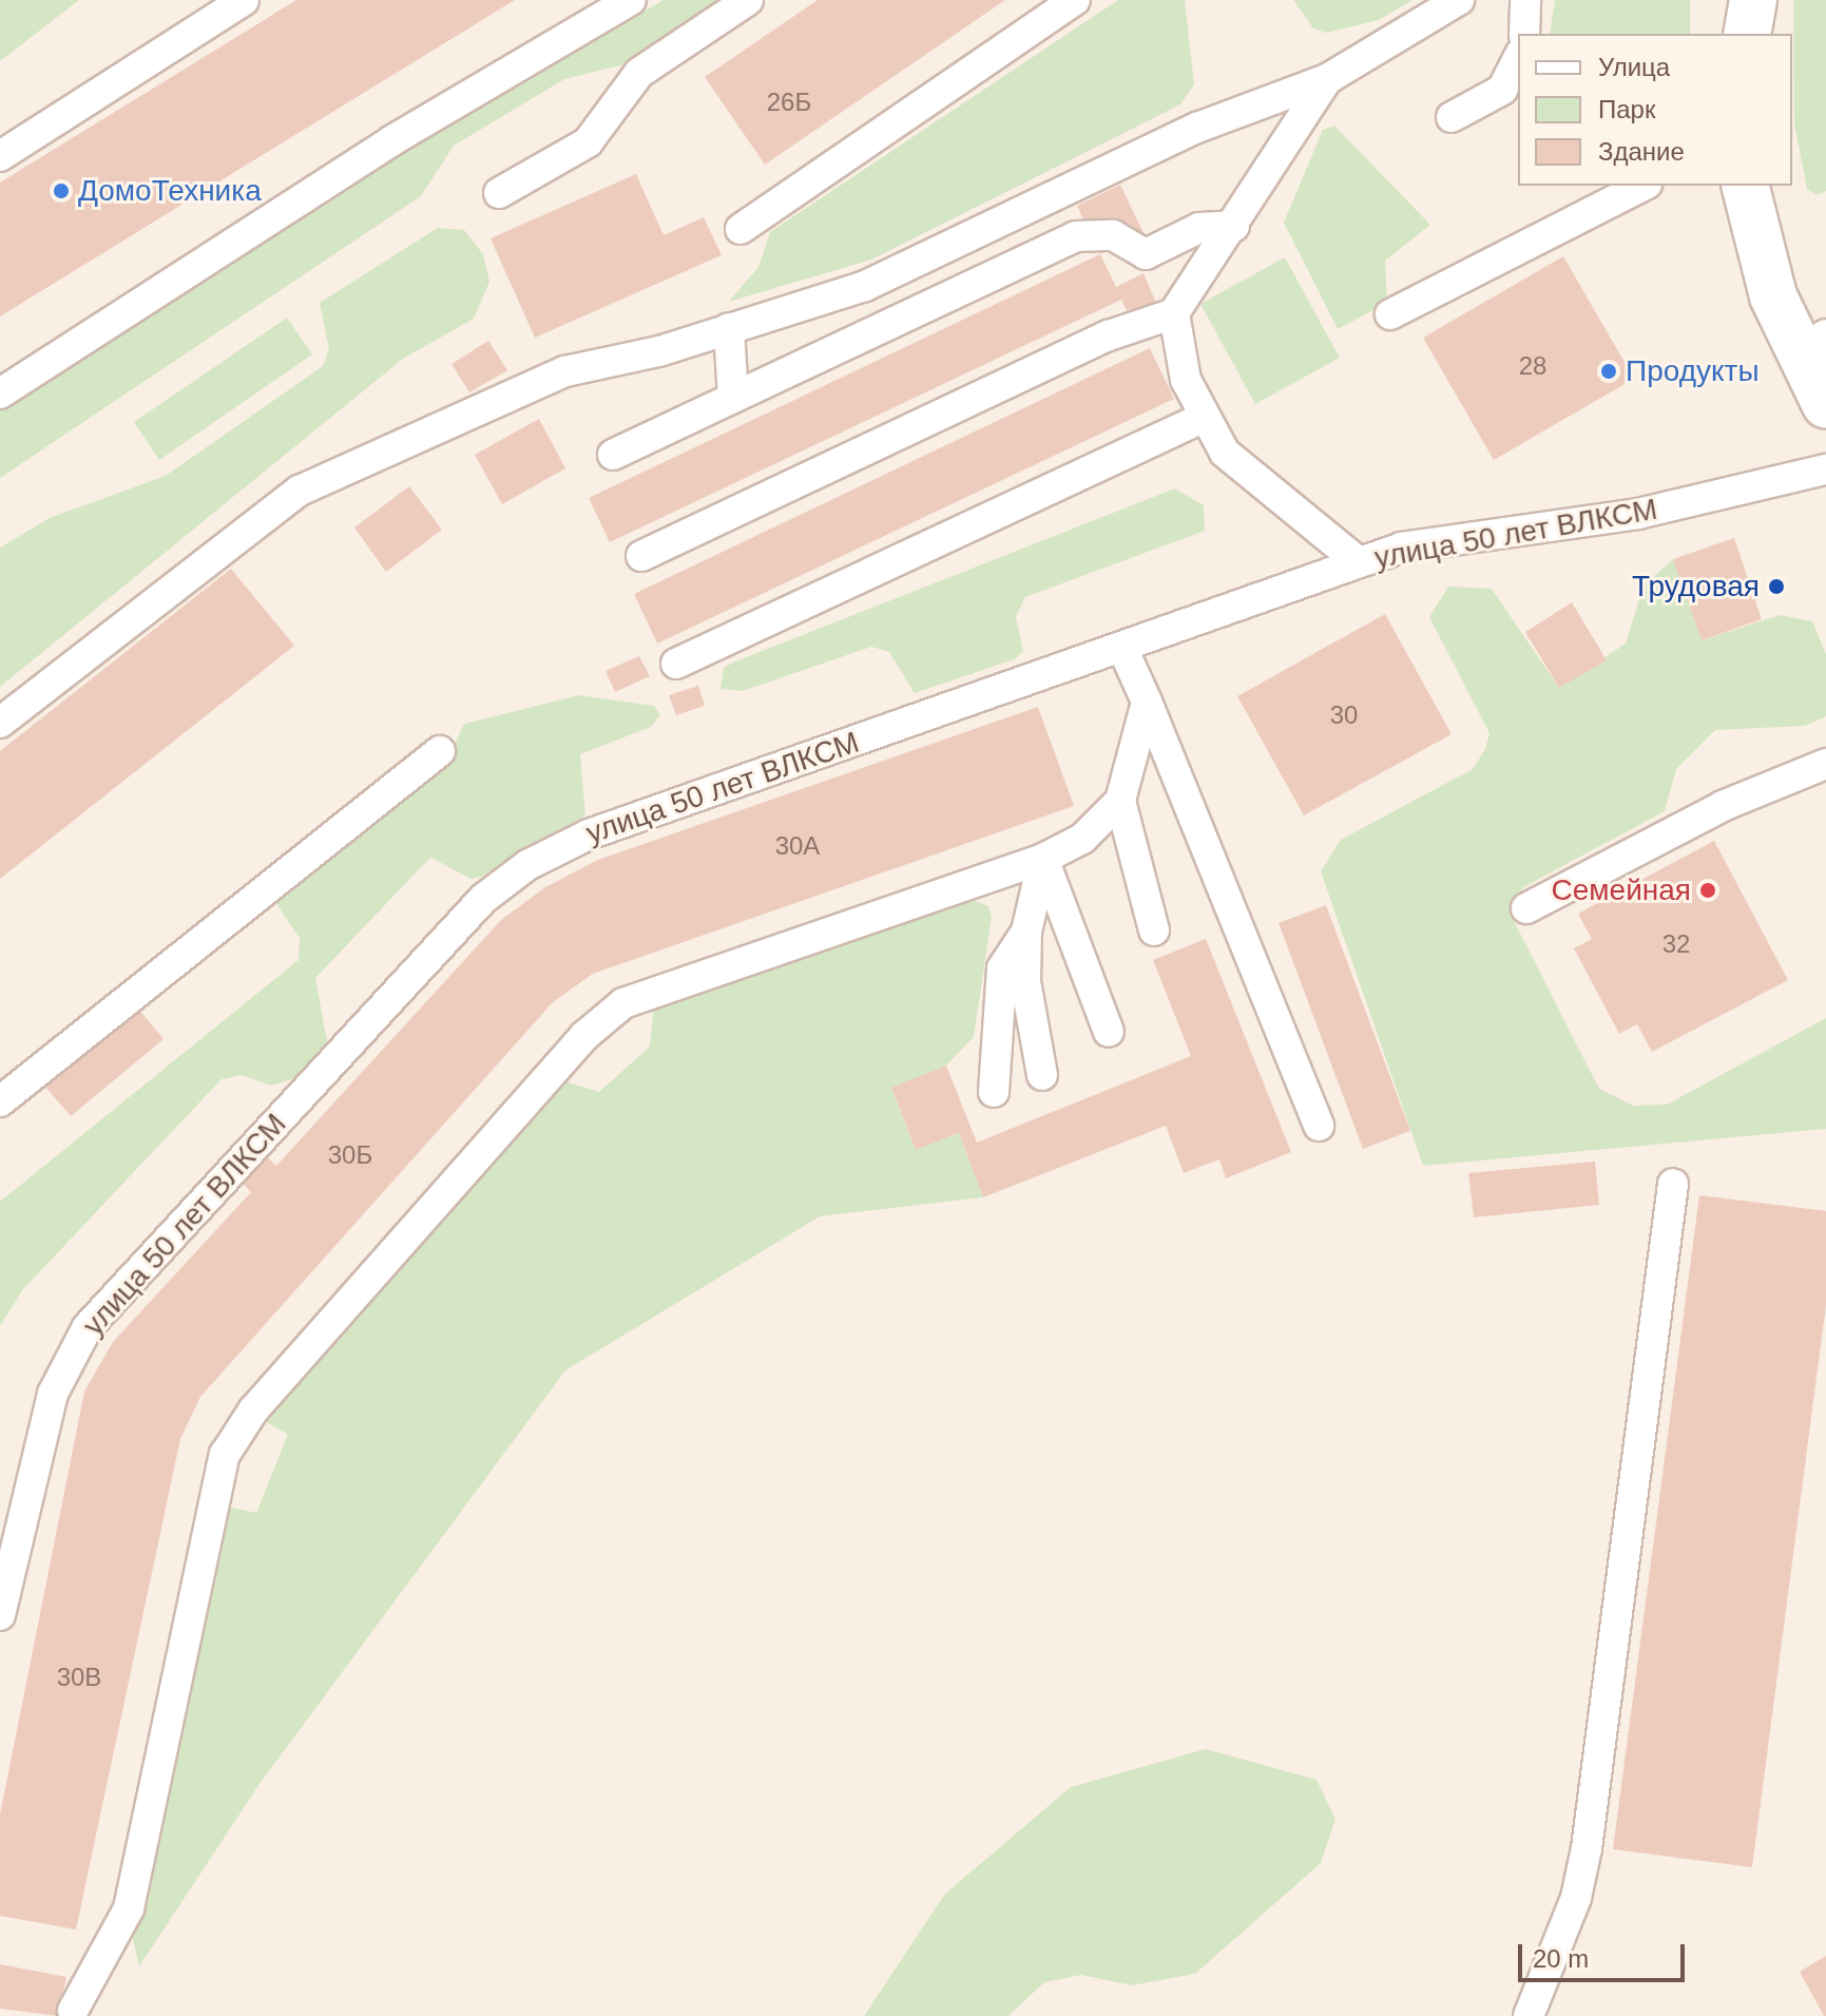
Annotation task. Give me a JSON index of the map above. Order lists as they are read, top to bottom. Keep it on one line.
{"streets":{"lane":["улица 50 лет ВЛКСМ"]},"places":["ДомоТехника","Продукты","Трудовая","Семейная"],"house_numbers":["26Б","28","30","30А","32","30Б","30В"],"legend":["Улица","Парк","Здание"],"scale_bar":"20 m"}
